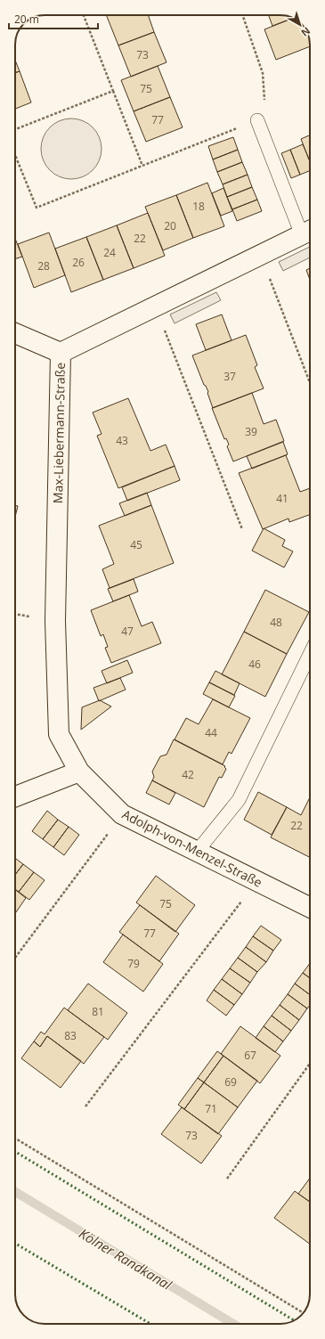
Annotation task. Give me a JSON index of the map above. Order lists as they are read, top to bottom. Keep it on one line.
{"streets":{"street":["Max-Liebermann-Straße","Adolph-von-Menzel-Straße"]},"crossings":[["Max-Liebermann-Straße","Adolph-von-Menzel-Straße"]],"water":["Kölner Randkanal"],"house_numbers":["73","75","77","18","20","22","24","26","28","37","39","43","41","45","48","47","46","44","42","22","75","77","79","81","83","67","69","71","73"],"scale_bar":"20 m","north":"bottom right"}
